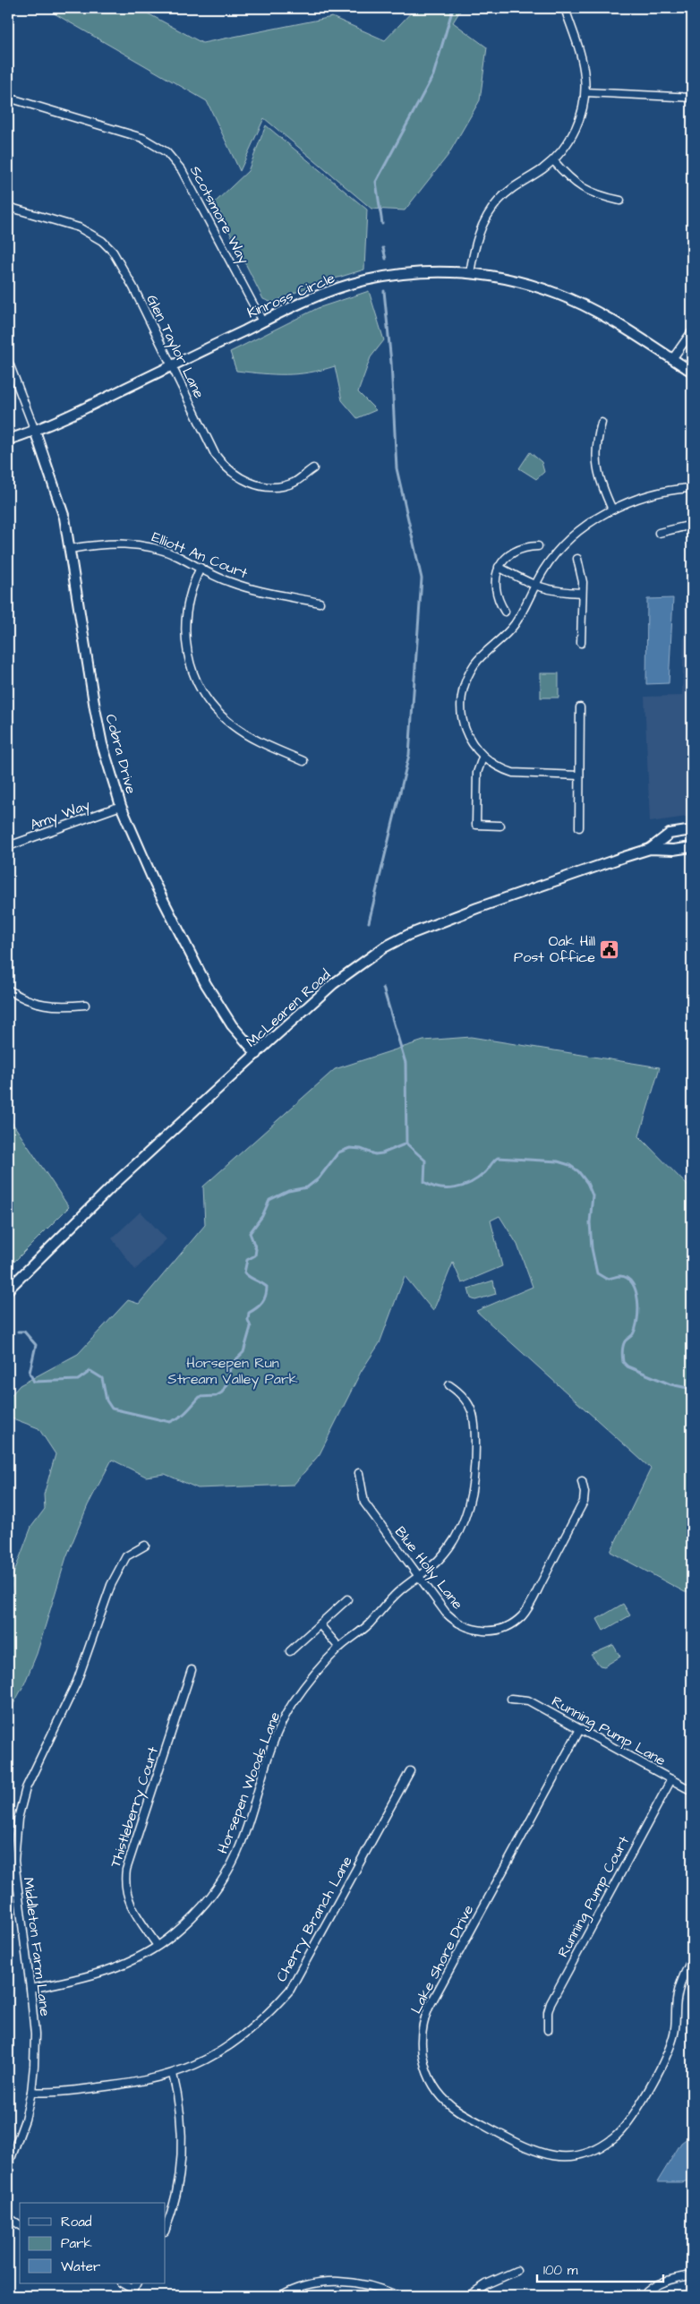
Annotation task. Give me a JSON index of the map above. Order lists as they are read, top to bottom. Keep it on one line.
{"streets":{"street":["Scotsmore Way","Kinross Circle","Glen Taylor Lane","Elliott An Court","Cobra Drive","Amy Way","McLearen Road","Blue Holly Lane","Running Pump Lane","Horsepen Woods Lane","Thistleberry Court","Running Pump Court","Cherry Branch Lane","Middleton Farm Lane","Lake Shore Drive"]},"crossings":[["Scotsmore Way","Kinross Circle"],["Kinross Circle","Glen Taylor Lane"],["Kinross Circle","Cobra Drive"],["Elliott An Court","Cobra Drive"],["Cobra Drive","Amy Way"],["Cobra Drive","McLearen Road"],["Blue Holly Lane","Horsepen Woods Lane"],["Running Pump Lane","Running Pump Court"],["Running Pump Lane","Lake Shore Drive"],["Horsepen Woods Lane","Thistleberry Court"],["Horsepen Woods Lane","Middleton Farm Lane"],["Cherry Branch Lane","Middleton Farm Lane"]],"parks":["Horsepen Run Stream Valley Park"],"places":{"public building":["Oak Hill Post Office"]},"legend":["Road","Park","Water"],"scale_bar":"100 m"}
